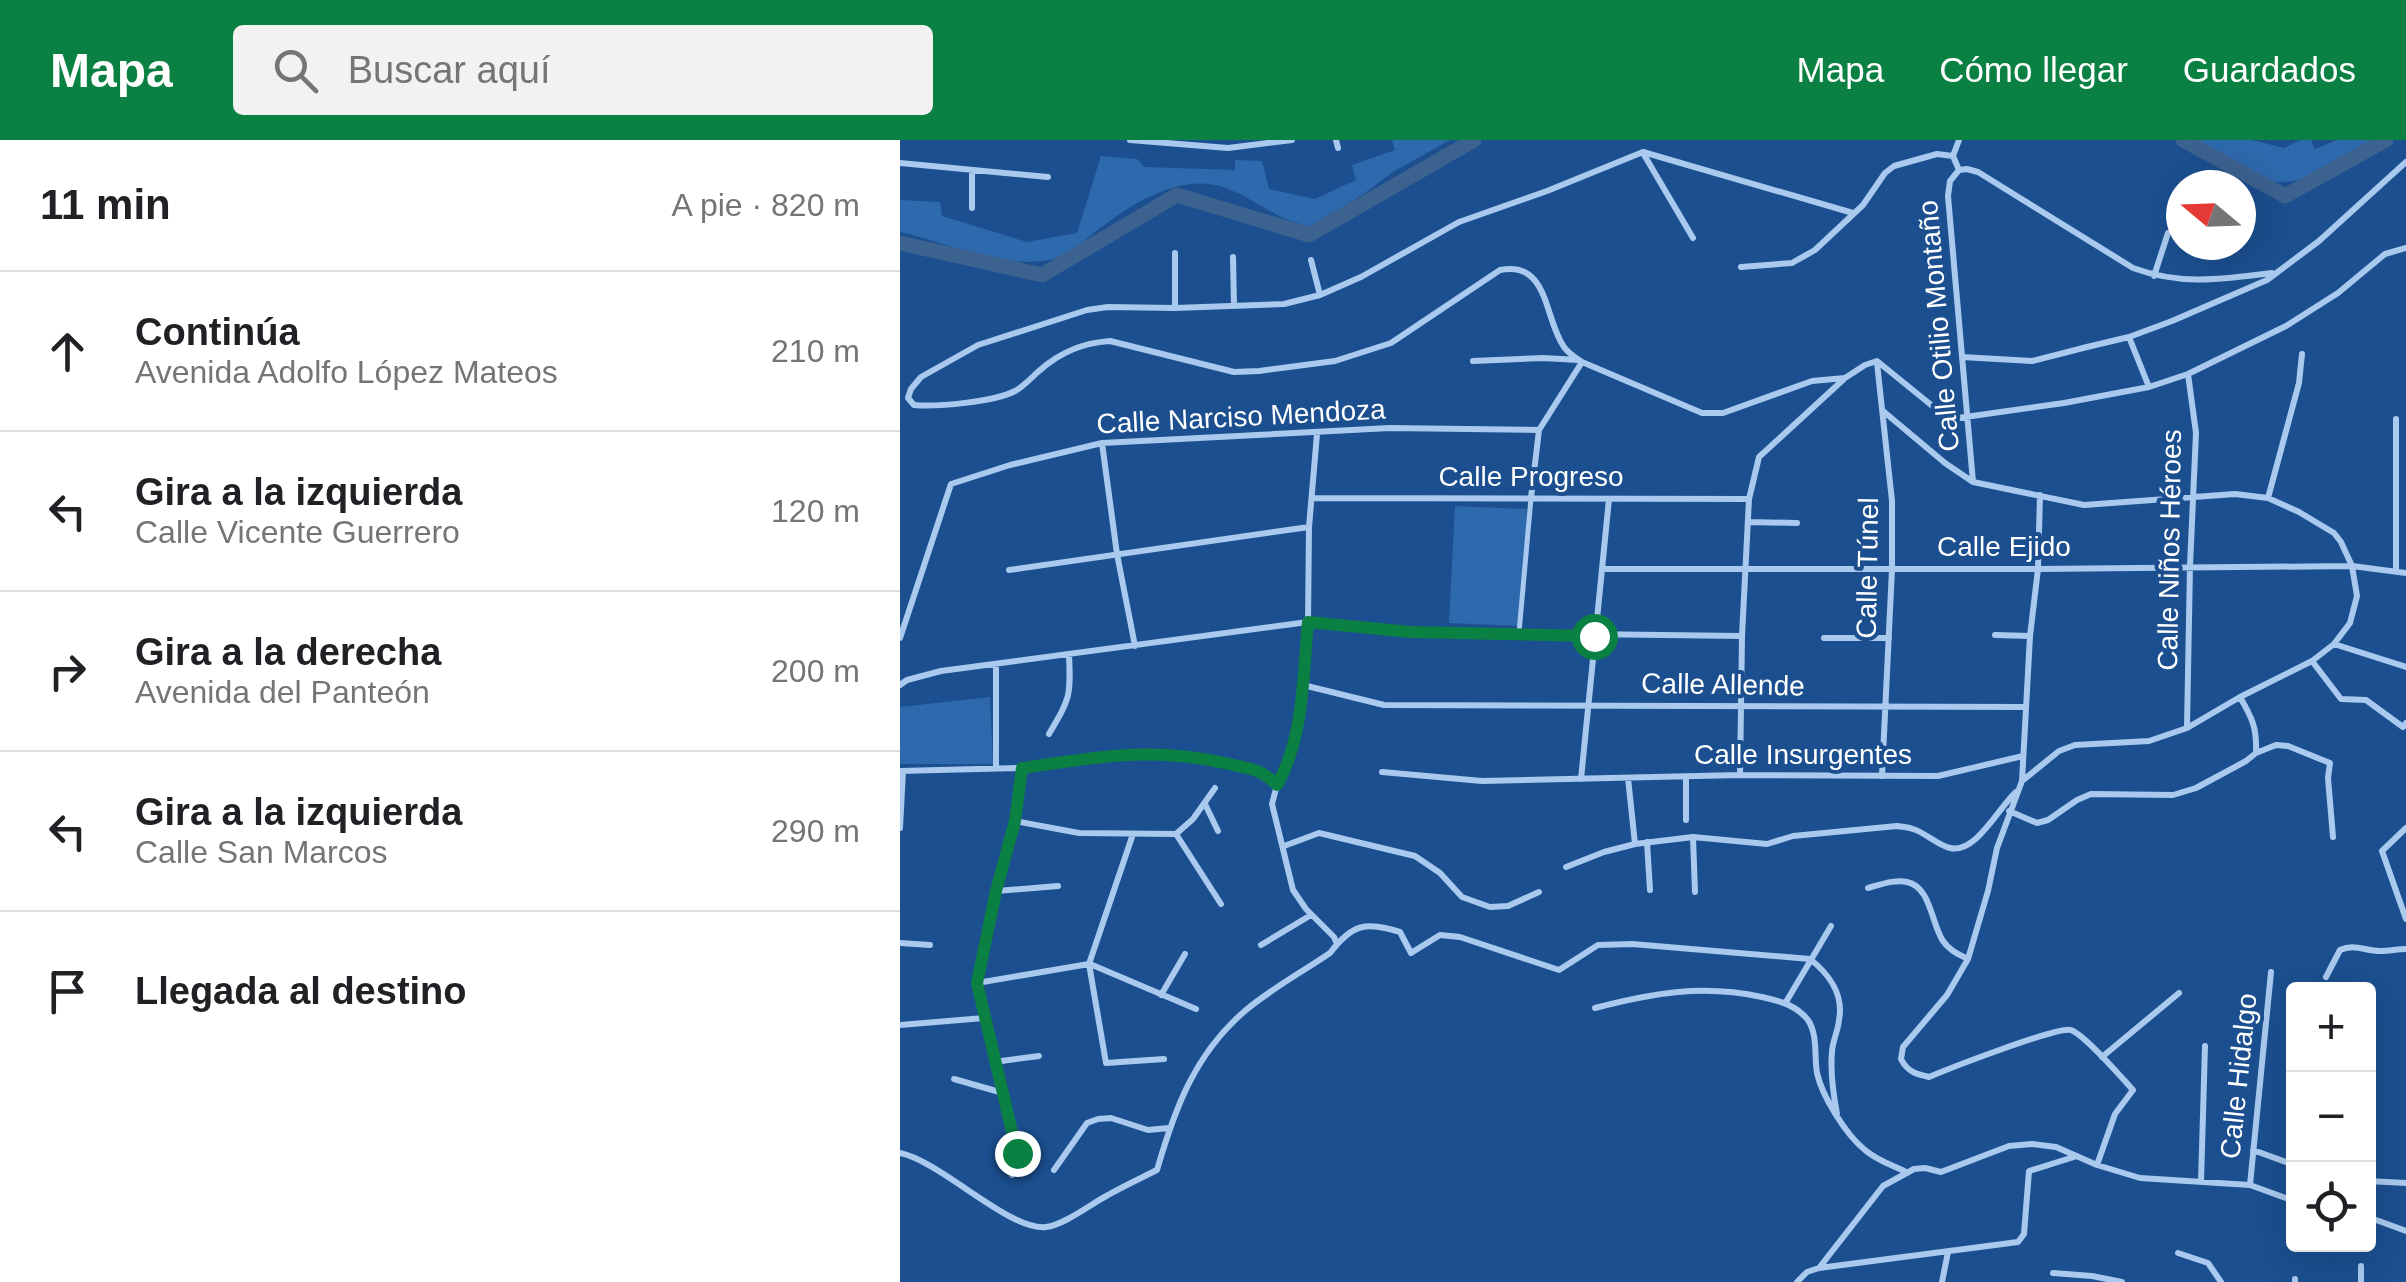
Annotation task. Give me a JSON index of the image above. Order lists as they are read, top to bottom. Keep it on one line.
{"streets":{"street":["Calle Otilio Montaño","Calle Narciso Mendoza","Calle Progreso","Calle Ejido","Calle Niños Héroes","Calle Túnel","Calle Allende","Calle Insurgentes","Calle Hidalgo"]},"crossings":[["Calle Ejido","Calle Niños Héroes"],["Calle Ejido","Calle Túnel"],["Calle Túnel","Calle Allende"],["Calle Túnel","Calle Insurgentes"]],"north":"left","page":{"header":"Mapa","search":"Buscar aquí","nav":["Mapa","Cómo llegar","Guardados"],"heading":["11 min","A pie · 820 m"],"list":[["Continúa","Avenida Adolfo López Mateos","210 m"],["Gira a la izquierda","Calle Vicente Guerrero","120 m"],["Gira a la derecha","Avenida del Panteón","200 m"],["Gira a la izquierda","Calle San Marcos","290 m"],"Llegada al destino"],"map_buttons":["+","−"]}}
